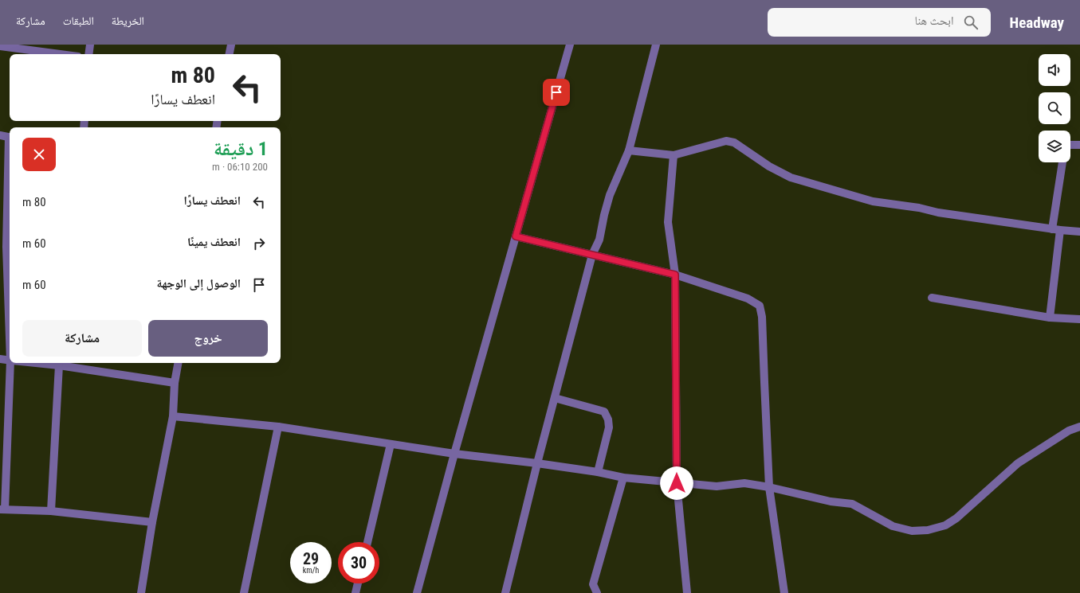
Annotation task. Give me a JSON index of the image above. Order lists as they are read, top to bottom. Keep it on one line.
{"page":{"header":"Headway","search":"ابحث هنا","nav":["الخريطة","الطبقات","مشاركة"],"turn":["80 m","انعطف يسارًا"],"heading":["1 دقيقة","200 m · 06:10"],"list":[{"name":"انعطف يسارًا","value":"80 m"},{"name":"انعطف يمينًا","value":"60 m"},{"name":"الوصول إلى الوجهة","value":"60 m"}],"buttons":["خروج","مشاركة"],"speed":"29 km/h","limit":"30"}}
